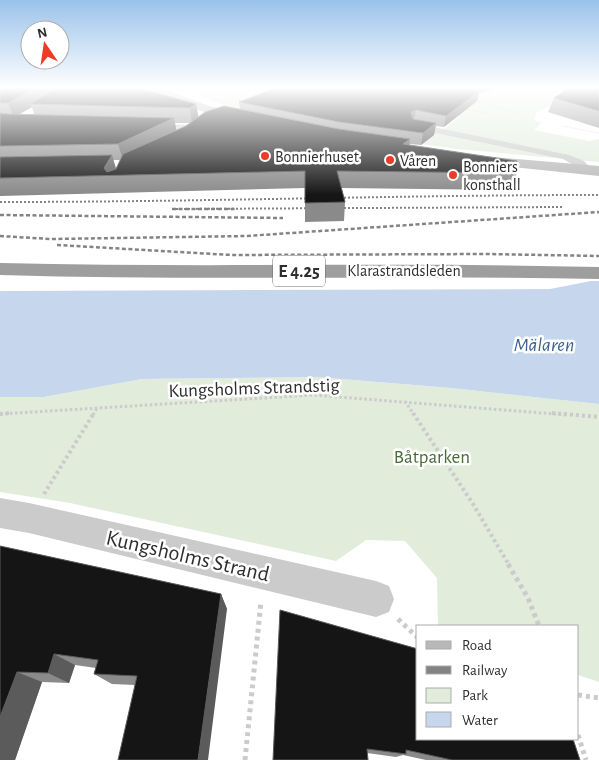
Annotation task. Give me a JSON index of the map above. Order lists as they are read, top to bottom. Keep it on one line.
{"streets":{"highway":["Klarastrandsleden","E 4.25"],"street":["Kungsholms Strand"],"path":["Kungsholms Strandstig"]},"water":["Mälaren"],"parks":["Båtparken"],"places":["Bonnierhuset","Våren","Bonniers konsthall"],"legend":["Road","Railway","Park","Water"],"north":"top"}
